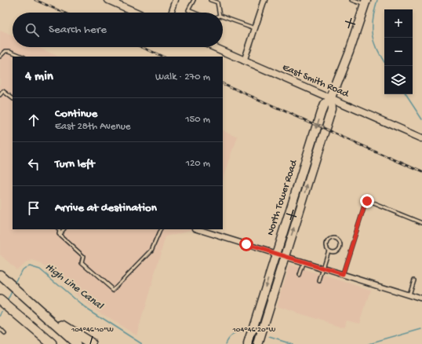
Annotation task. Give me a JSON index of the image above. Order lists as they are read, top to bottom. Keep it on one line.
{"streets":{"main road":["North Tower Road"],"street":["East Smith Road"]},"crossings":[["East Smith Road","North Tower Road"]],"water":["High Line Canal"],"page":{"map_buttons":["+","−"],"search":"Search here","heading":["4 min","Walk · 270 m"],"list":[["Continue","East 28th Avenue","150 m"],["Turn left","120 m"],"Arrive at destination"]},"coordinates":["104°46'10\"W","104°46'20\"W"]}
